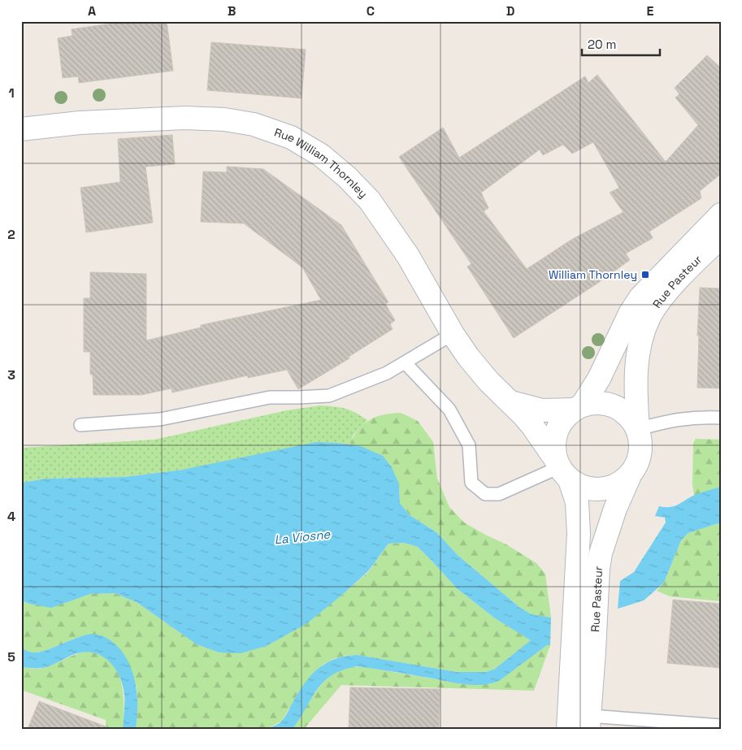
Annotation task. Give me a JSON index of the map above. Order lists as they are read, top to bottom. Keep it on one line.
{"streets":{"street":["Rue William Thornley","Rue Pasteur"]},"crossings":[["Rue William Thornley","Rue Pasteur"]],"water":["La Viosne"],"places":{"transit":["William Thornley"]},"scale_bar":"20 m","grid":{"columns":["A","B","C","D","E"],"rows":["1","2","3","4","5"]}}
